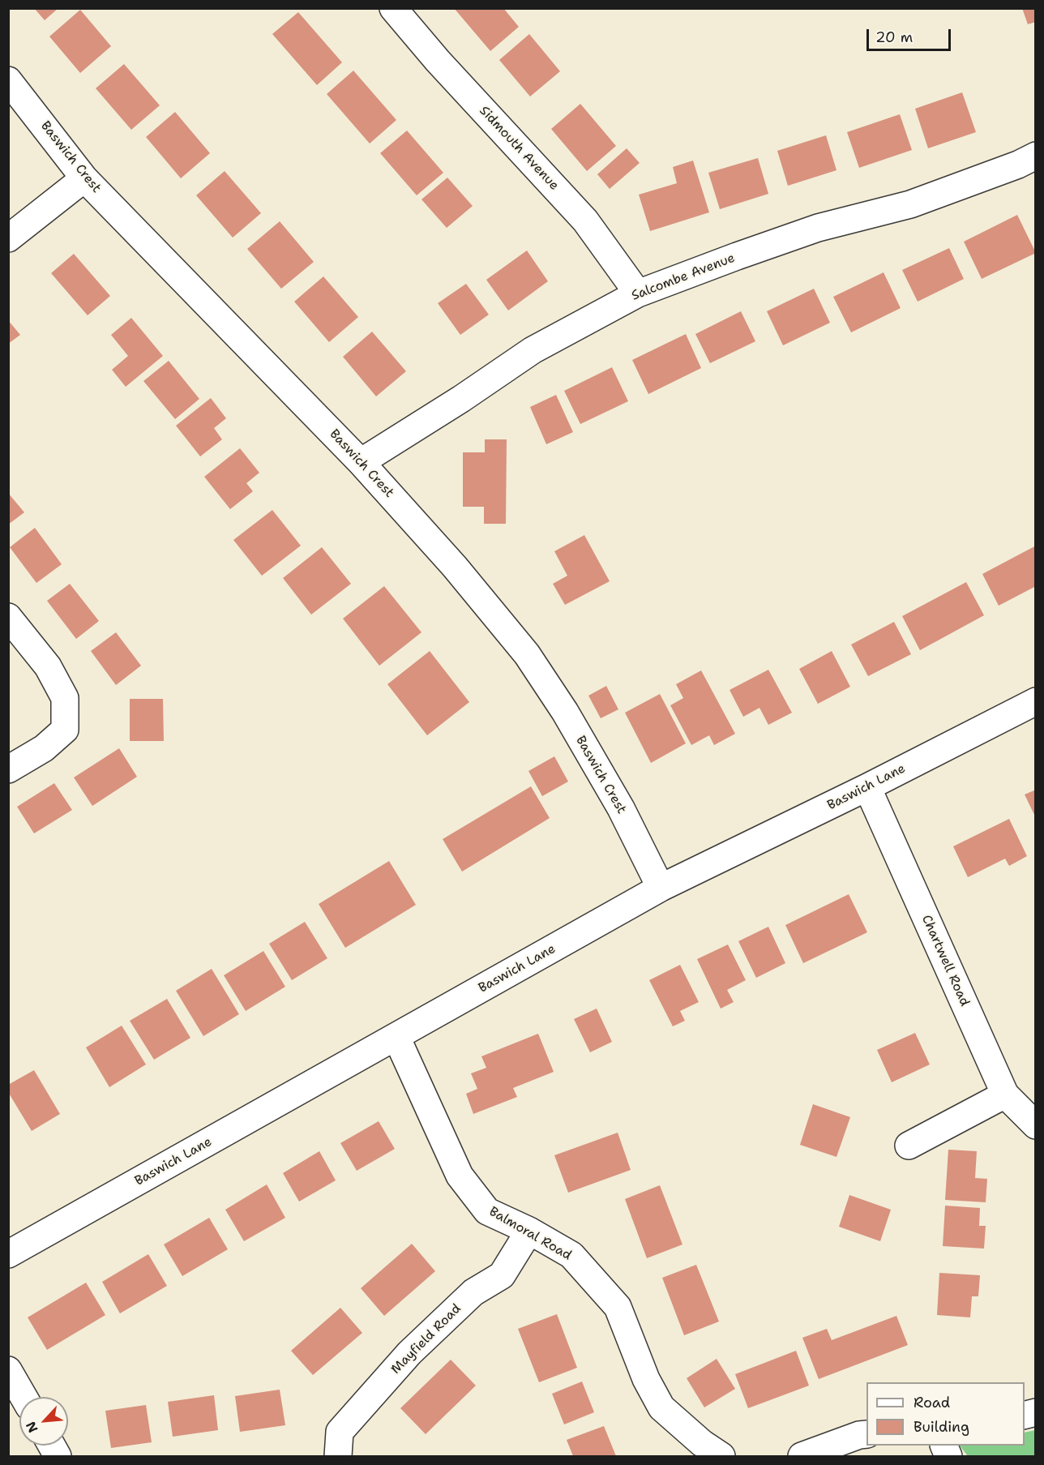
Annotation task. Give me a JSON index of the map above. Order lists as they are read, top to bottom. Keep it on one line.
{"streets":{"street":["Sidmouth Avenue","Baswich Crest","Salcombe Avenue","Baswich Lane","Chartwell Road","Balmoral Road","Mayfield Road"]},"crossings":[["Sidmouth Avenue","Salcombe Avenue"],["Baswich Crest","Salcombe Avenue"],["Baswich Crest","Baswich Lane"],["Baswich Lane","Chartwell Road"],["Baswich Lane","Balmoral Road"],["Balmoral Road","Mayfield Road"]],"legend":["Road","Building"],"scale_bar":"20 m","north":"bottom left"}
